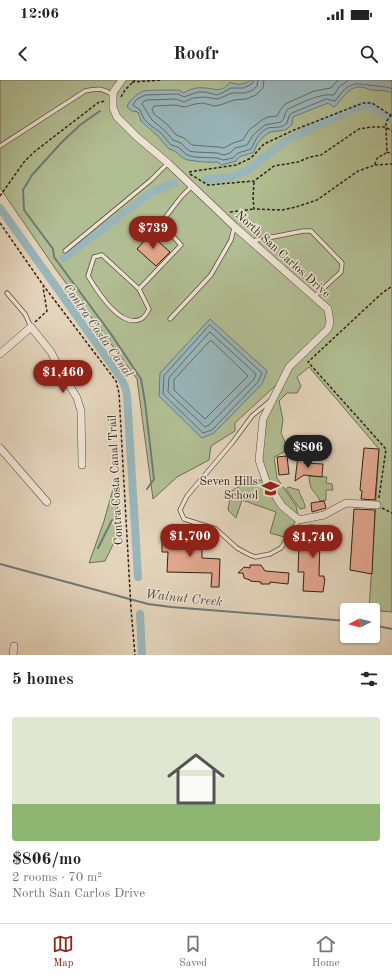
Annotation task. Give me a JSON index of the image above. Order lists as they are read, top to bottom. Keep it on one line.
{"streets":{"street":["North San Carlos Drive"],"path":["Contra Costa Canal Trail"]},"water":["Contra Costa Canal","Walnut Creek"],"places":{"school or university":["Seven Hills School"]},"north":"left","page":{"status":"12:06","header":"Roofr","price":["$739","$1,460","$806","$1,700","$1,740"],"heading":"5 homes","list":[{"name":"$806/mo","note":"2 rooms · 70 m² · North San Carlos Drive"}],"tabs":["Map","Saved","Home"]}}
